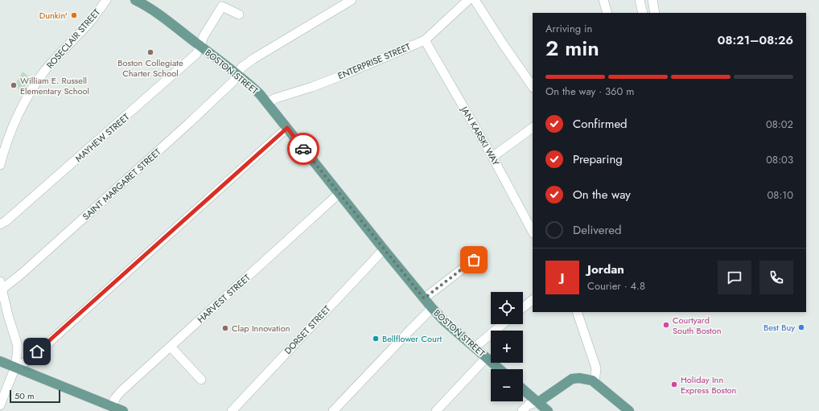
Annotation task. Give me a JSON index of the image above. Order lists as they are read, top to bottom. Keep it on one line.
{"streets":{"main road":["BOSTON STREET"],"street":["ROSECLAIR STREET","ENTERPRISE STREET","JAN KARSKI WAY","MAYHEW STREET","SAINT MARGARET STREET","HARVEST STREET","DORSET STREET"]},"crossings":[["ENTERPRISE STREET","BOSTON STREET"],["ENTERPRISE STREET","JAN KARSKI WAY"],["BOSTON STREET","MAYHEW STREET"],["BOSTON STREET","SAINT MARGARET STREET"],["BOSTON STREET","HARVEST STREET"],["BOSTON STREET","DORSET STREET"]],"places":["Dunkin'","Boston Collegiate Charter School","William E. Russell Elementary School","Courtyard South Boston","Best Buy","Clap Innovation","Bellflower Court","Holiday Inn Express Boston"],"scale_bar":"50 m","page":{"heading":["2 min","Arriving in","08:21–08:26"],"panel":["Jordan","Courier · 4.8"],"bar":"On the way · 360 m","list":[["Confirmed","08:02"],["Preparing","08:03"],["On the way","08:10"],"Delivered"],"round":"J","map_buttons":["+","−"],"scale":"50 m"}}
